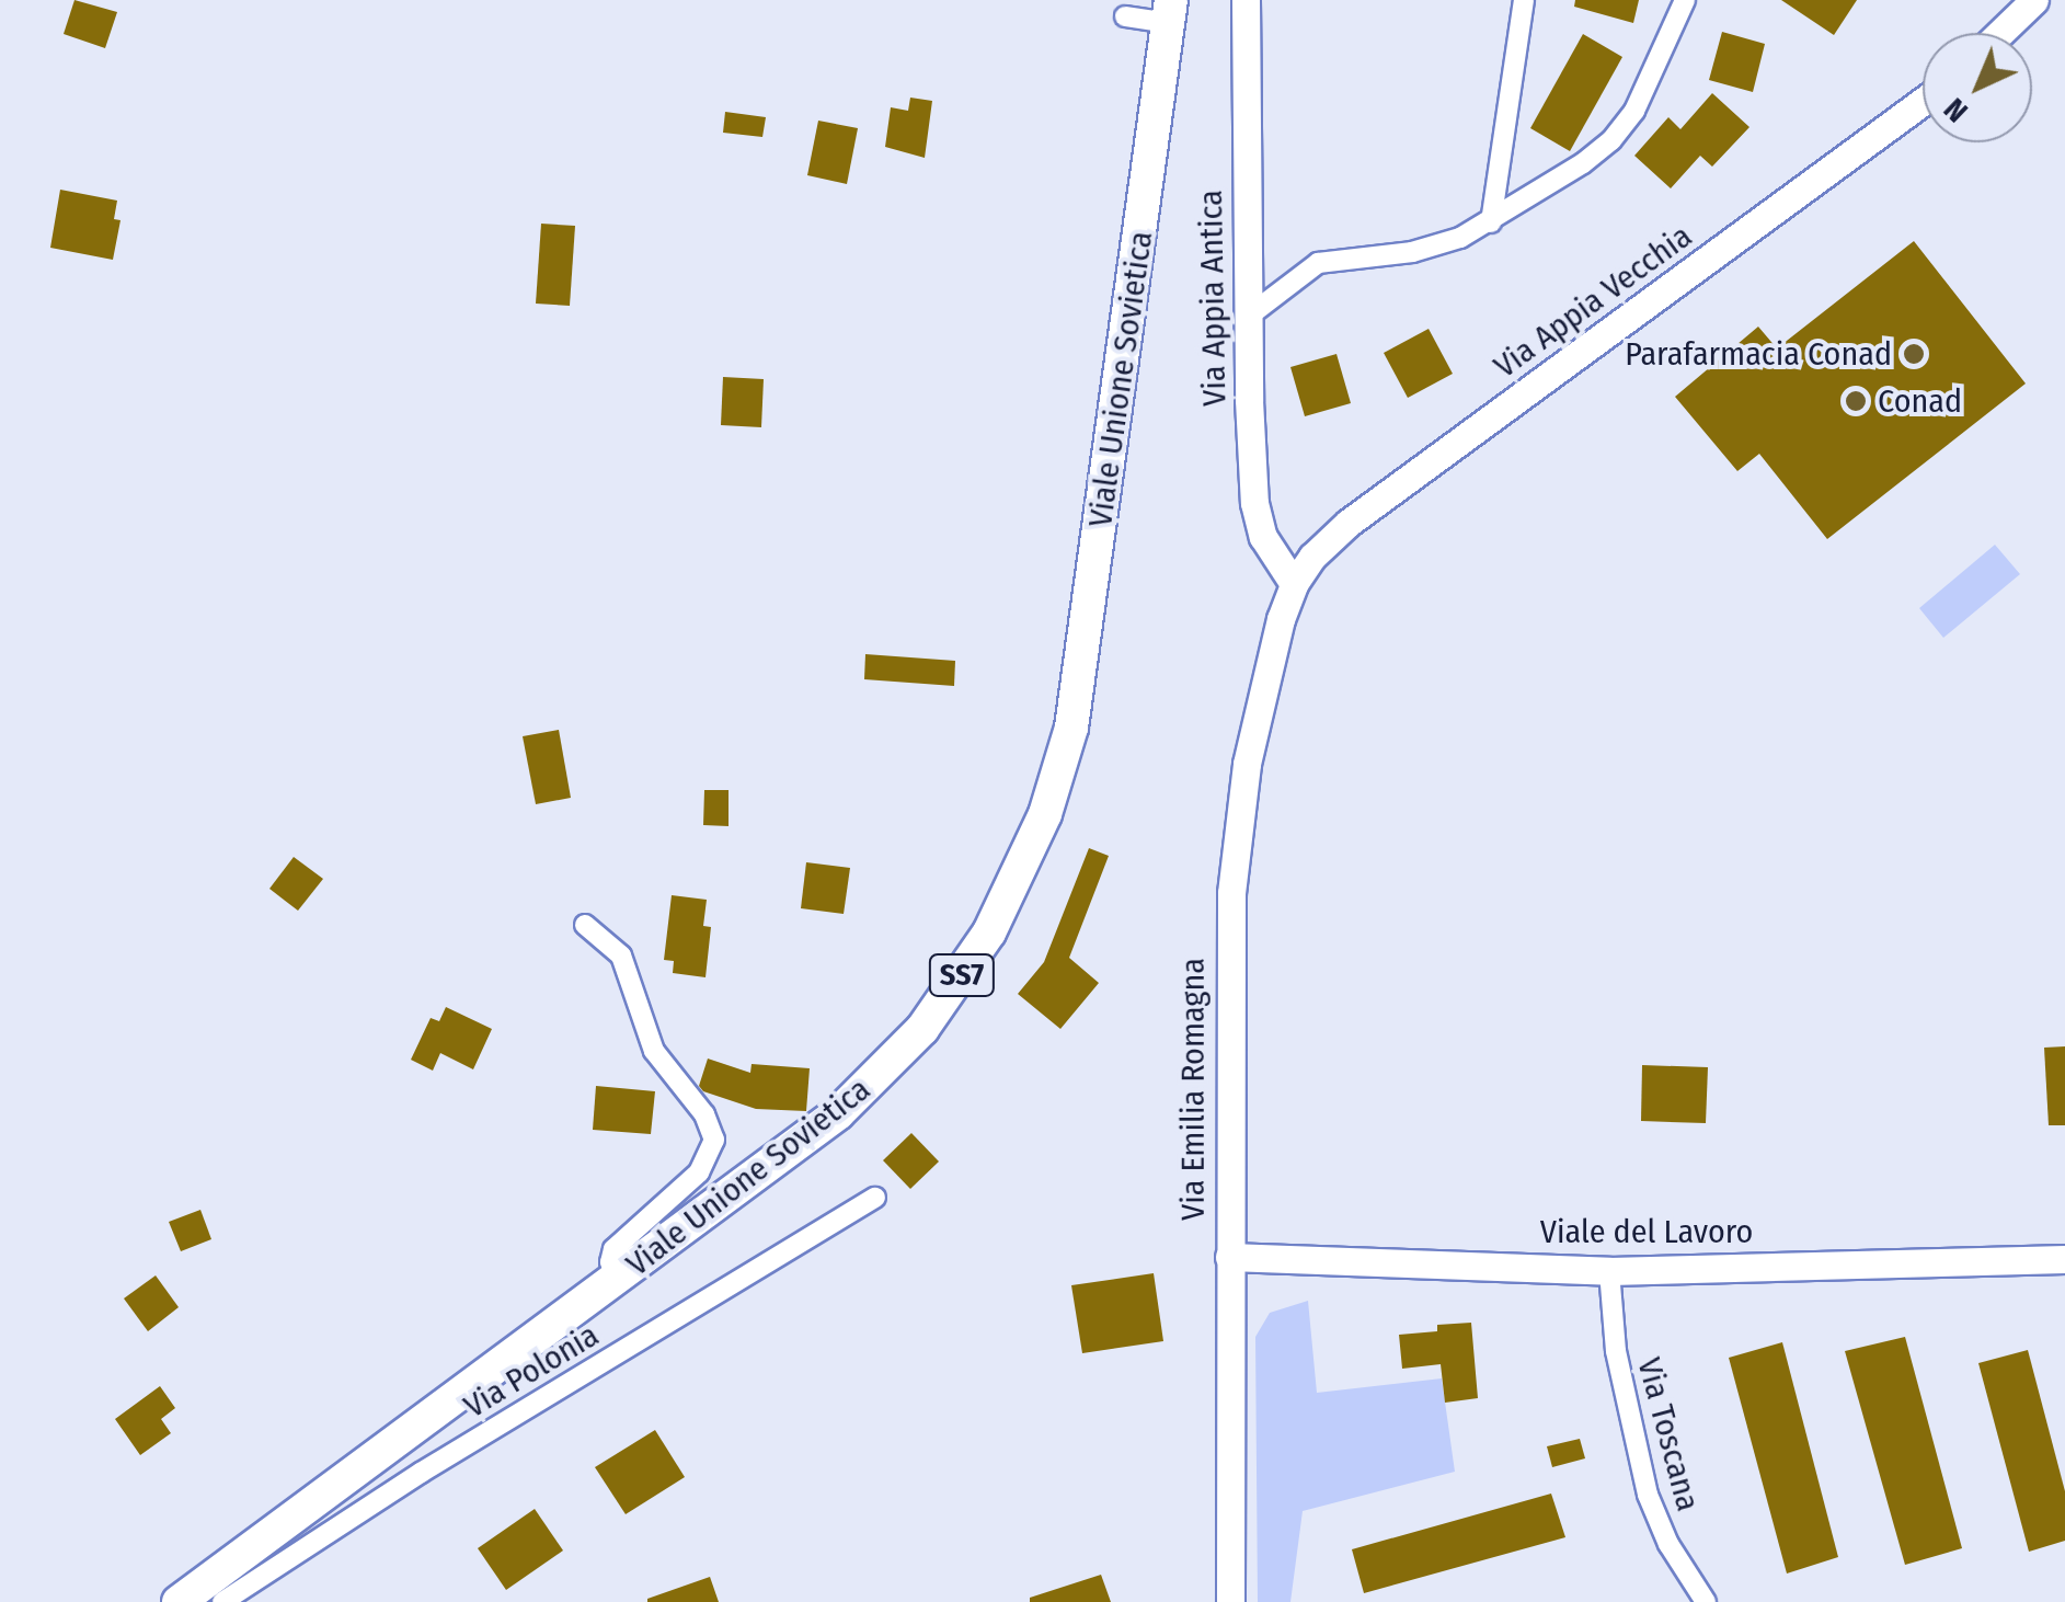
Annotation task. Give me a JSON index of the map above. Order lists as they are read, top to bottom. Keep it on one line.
{"streets":{"main road":["Via Appia Antica","Via Appia Vecchia","Viale Unione Sovietica","SS7","Via Emilia Romagna","Viale del Lavoro"],"street":["Via Polonia","Via Toscana"]},"crossings":[["Via Appia Antica","Via Appia Vecchia"],["Via Appia Antica","Via Emilia Romagna"],["Via Appia Vecchia","Via Emilia Romagna"],["Via Emilia Romagna","Viale del Lavoro"],["Viale del Lavoro","Via Toscana"]],"places":["Parafarmacia Conad","Conad"],"north":"bottom left"}
